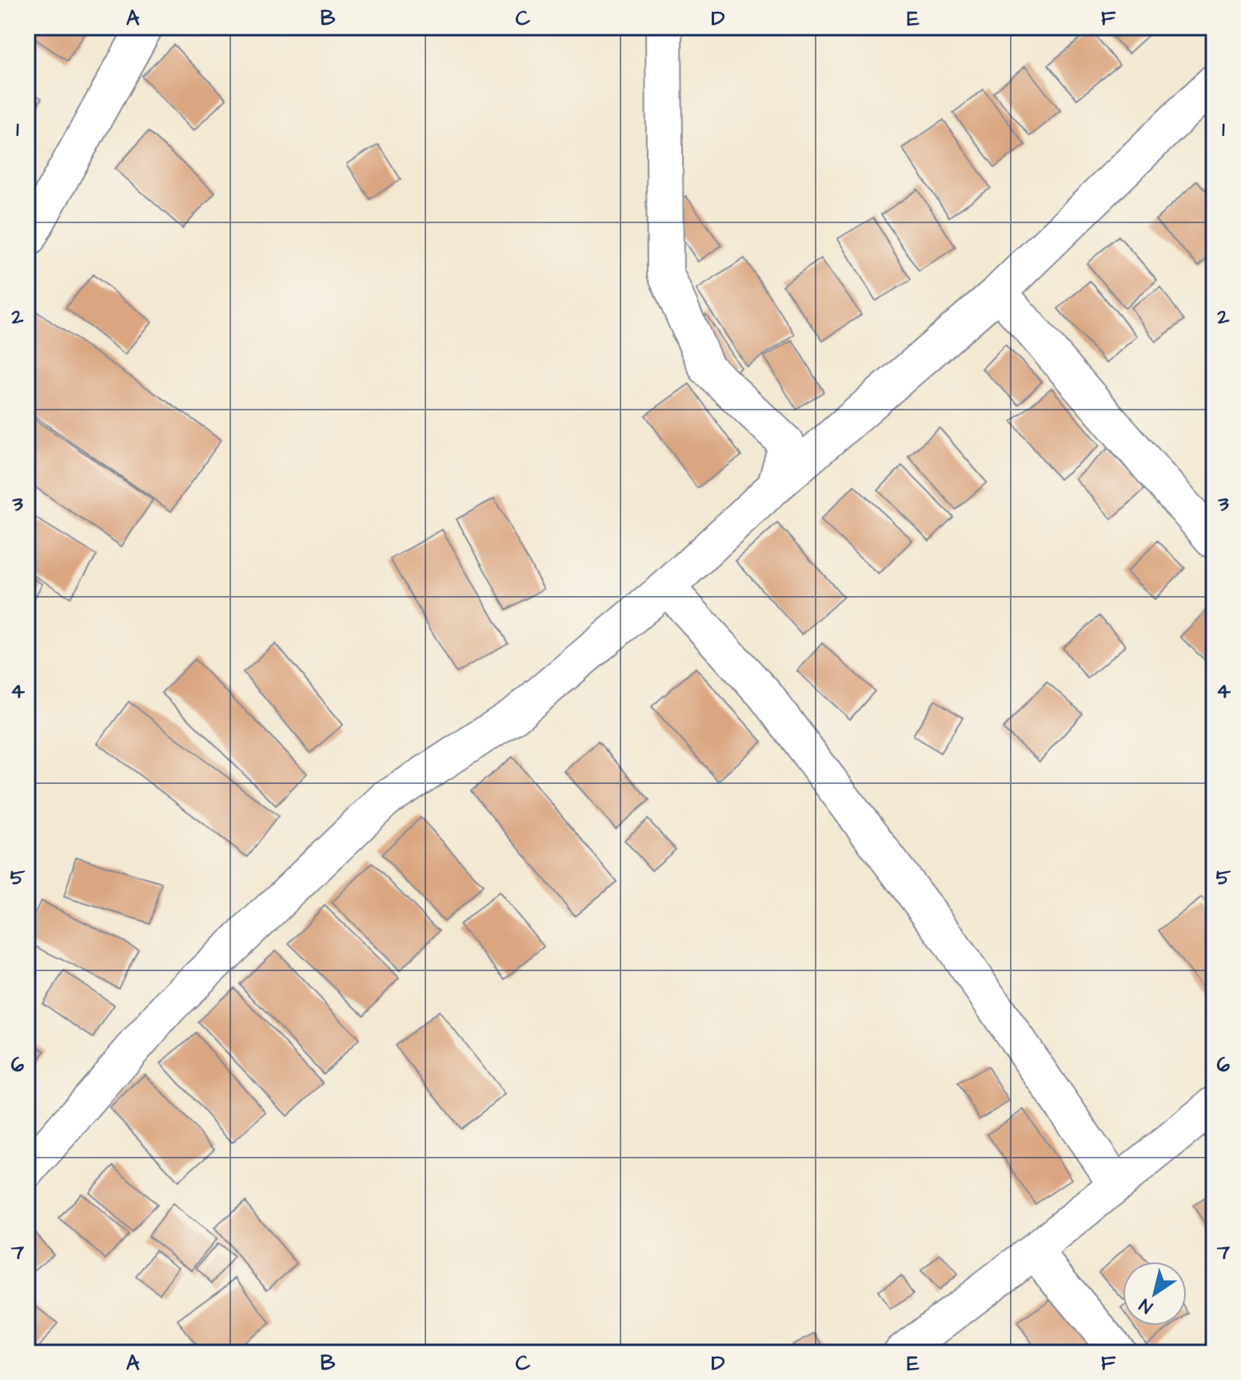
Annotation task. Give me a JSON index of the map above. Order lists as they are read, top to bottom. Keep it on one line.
{"north":"bottom left","grid":{"columns":["A","B","C","D","E","F"],"rows":["1","2","3","4","5","6","7"]}}
